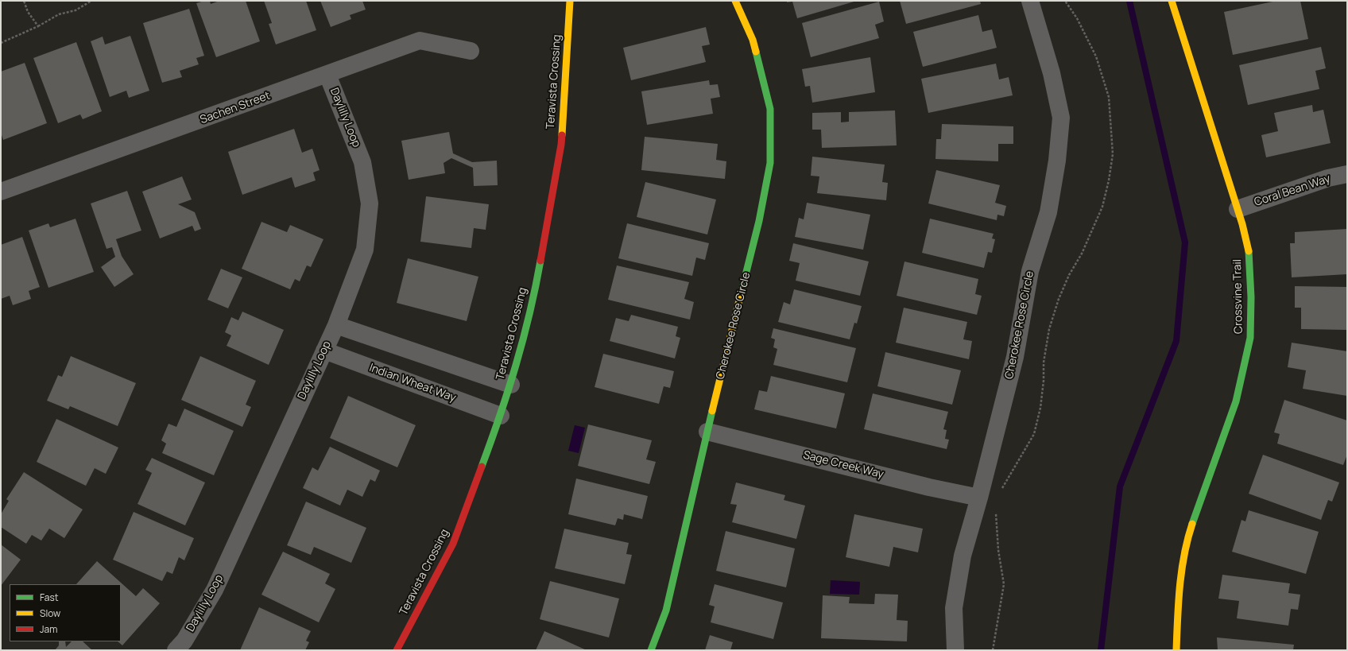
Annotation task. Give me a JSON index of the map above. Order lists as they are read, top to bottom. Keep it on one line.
{"streets":{"street":["Teravista Crossing","Sachen Street","Daylilly Loop","Coral Bean Way","Crossvine Trail","Cherokee Rose Circle","Indian Wheat Way","Sage Creek Way"]},"crossings":[["Teravista Crossing","Indian Wheat Way"],["Sachen Street","Daylilly Loop"],["Daylilly Loop","Indian Wheat Way"],["Coral Bean Way","Crossvine Trail"],["Cherokee Rose Circle","Sage Creek Way"]],"legend":["Fast","Slow","Jam"]}
